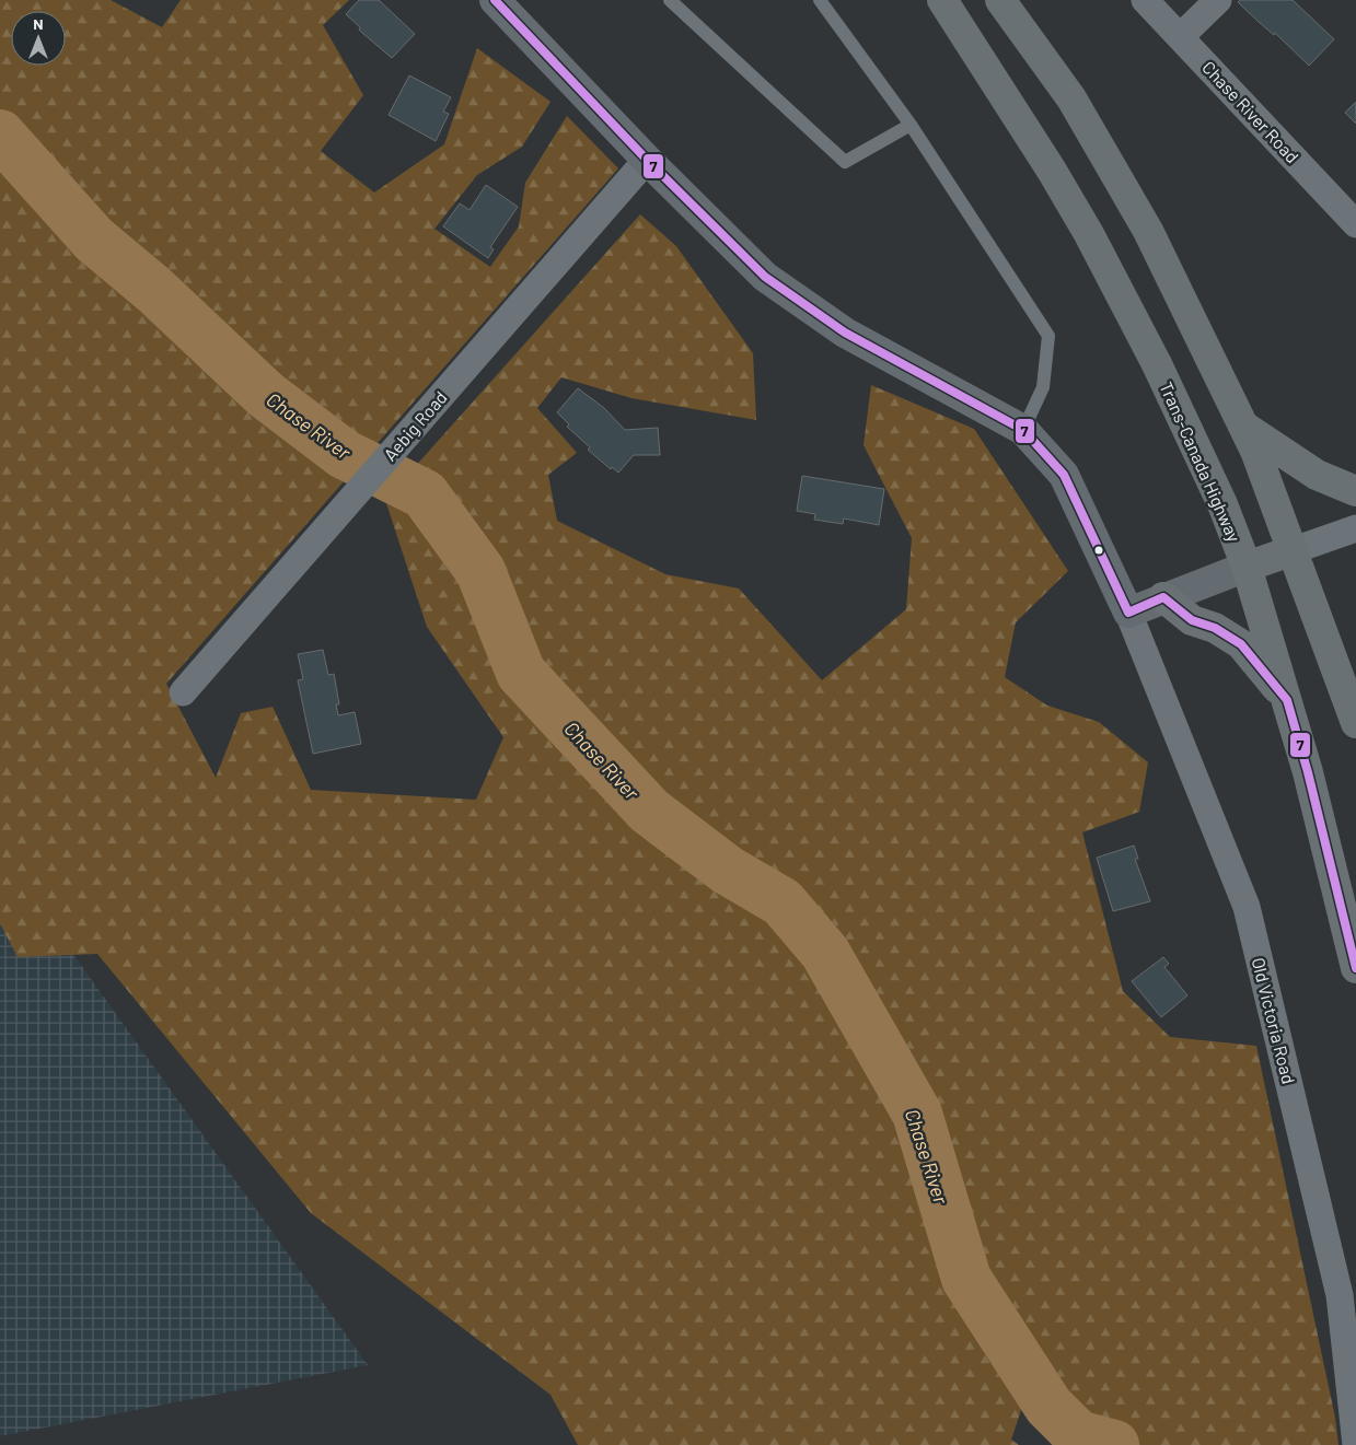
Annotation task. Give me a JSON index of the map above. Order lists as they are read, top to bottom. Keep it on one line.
{"streets":{"highway":["Trans-Canada Highway"],"street":["Chase River Road","Aebig Road","Old Victoria Road"]},"crossings":[["Aebig Road","Old Victoria Road"]],"water":["Chase River"],"lines":["transit line 7"],"north":"top"}
